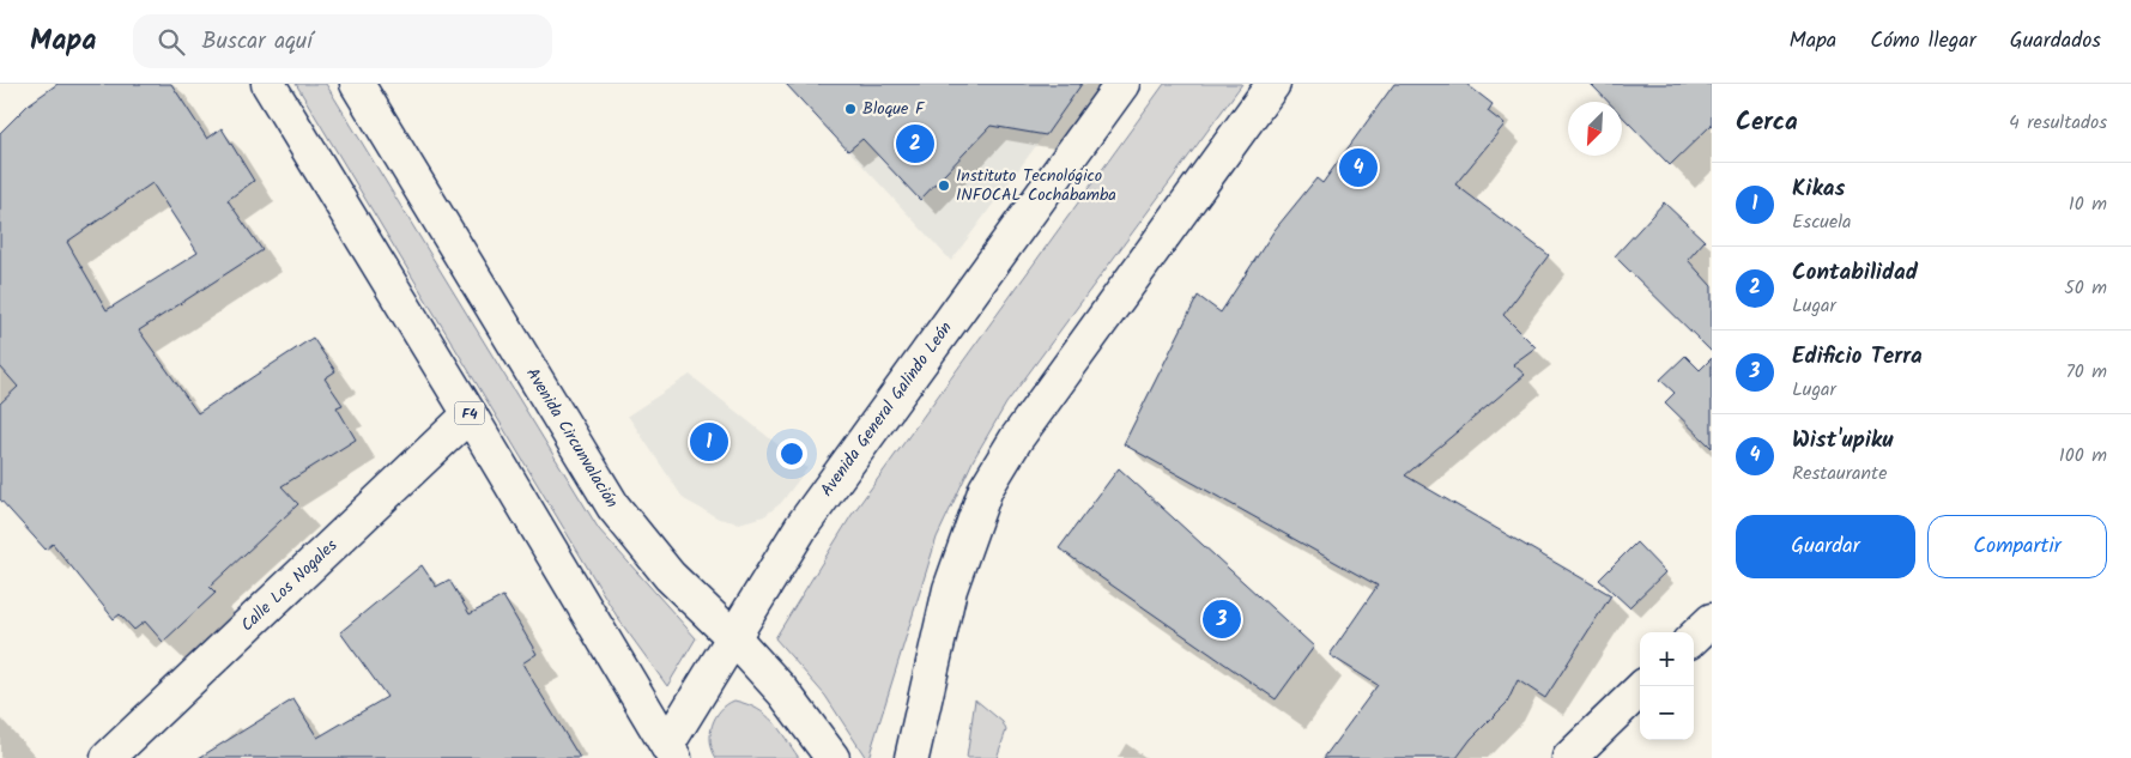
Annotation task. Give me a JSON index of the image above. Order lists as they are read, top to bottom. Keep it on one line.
{"streets":{"main road":["Avenida General Galindo León","F4","Avenida Circunvalación","Calle Los Nogales"]},"crossings":[["Avenida General Galindo León","F4"],["Avenida General Galindo León","Avenida Circunvalación"],["F4","Calle Los Nogales"]],"places":["Bloque F","Instituto Tecnológico INFOCAL Cochabamba"],"north":"bottom left","page":{"header":"Mapa","search":"Buscar aquí","nav":["Mapa","Cómo llegar","Guardados"],"heading":["Cerca","4 resultados"],"pins":["2","4","1","3"],"list":[{"mark":"1","name":"Kikas","note":"Escuela","value":"10 m"},{"mark":"2","name":"Contabilidad","note":"Lugar","value":"50 m"},{"mark":"3","name":"Edificio Terra","note":"Lugar","value":"70 m"},{"mark":"4","name":"Wist'upiku","note":"Restaurante","value":"100 m"}],"buttons":["Guardar","Compartir"],"map_buttons":["+","−"]}}
